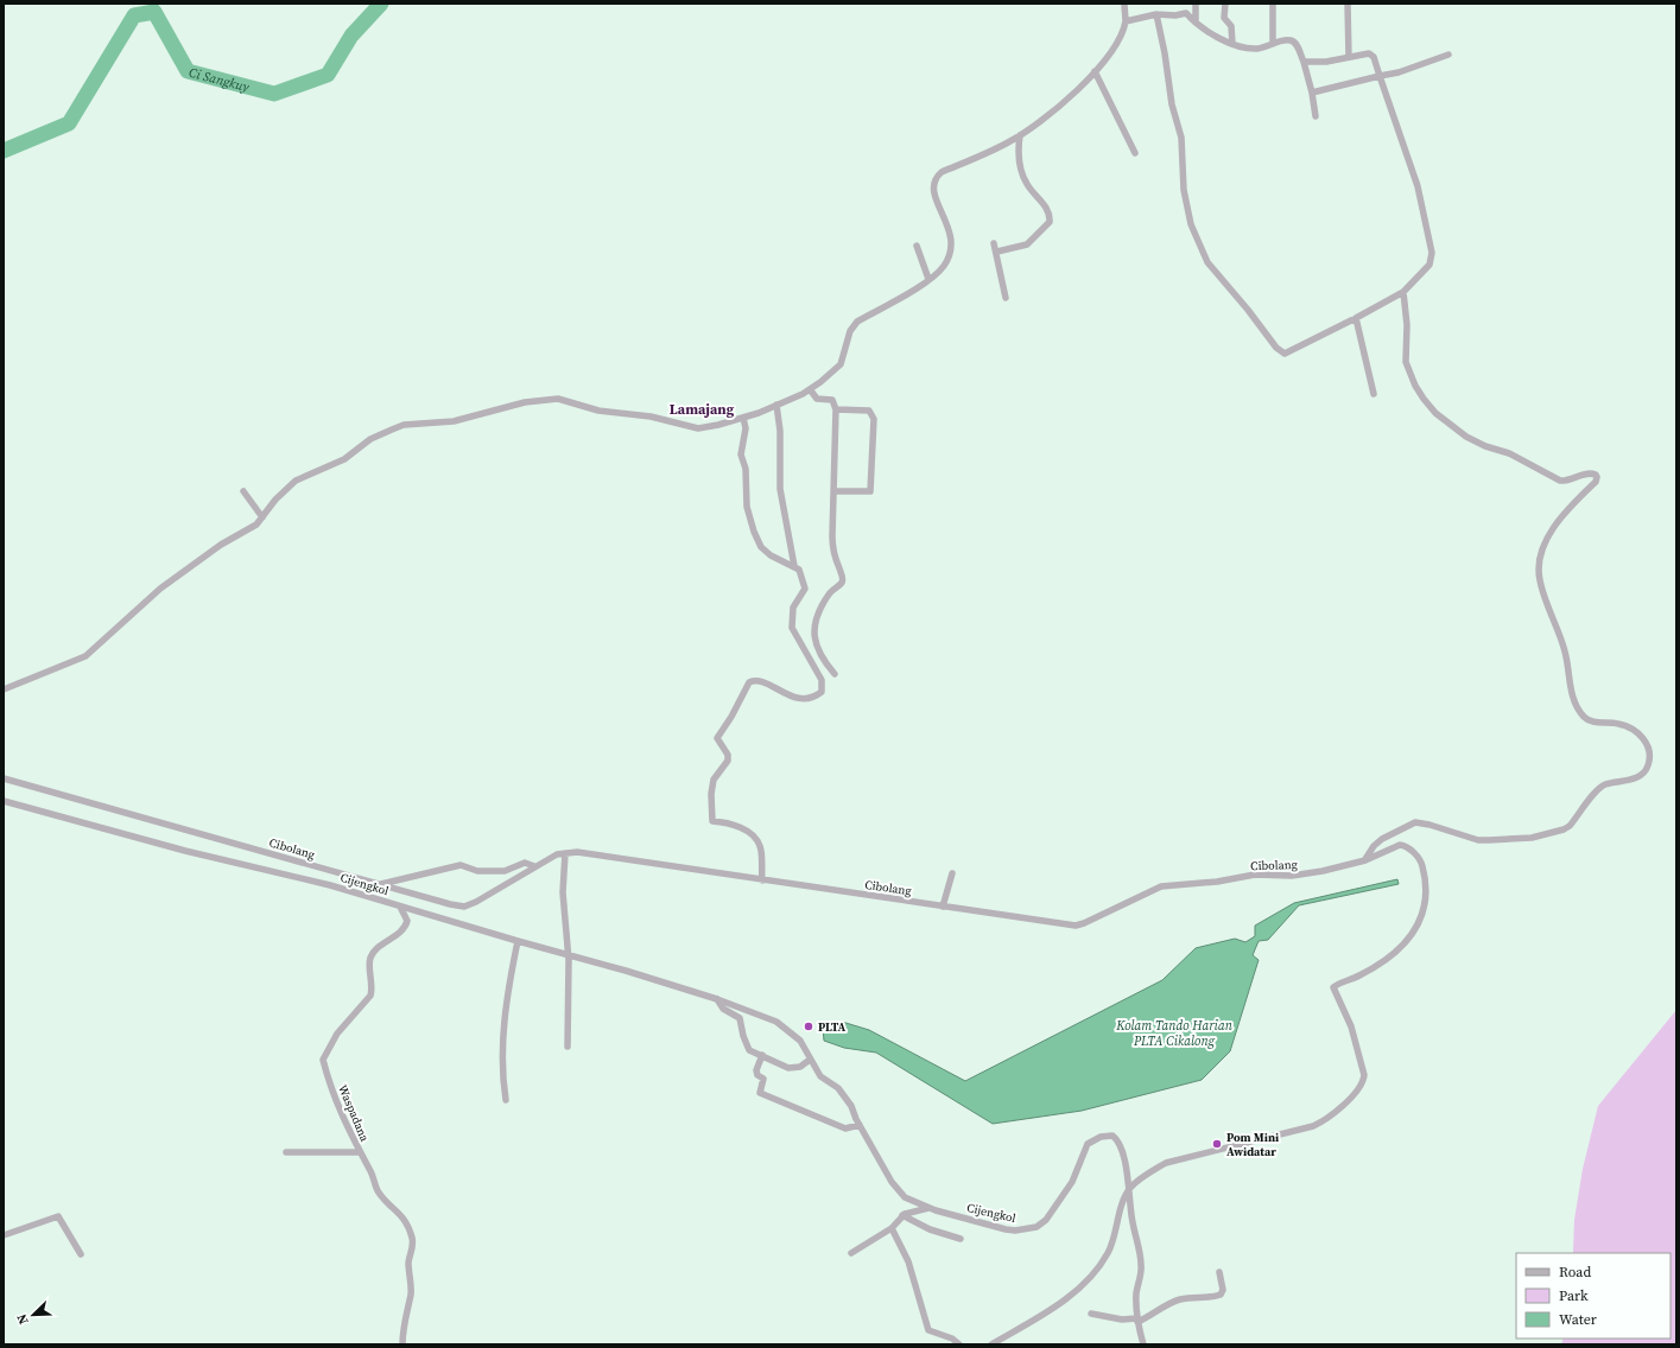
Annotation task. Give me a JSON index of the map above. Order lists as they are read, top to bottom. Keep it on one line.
{"streets":{"street":["Cibolang","Cijengkol","Waspadana"]},"crossings":[["Cibolang","Cijengkol"],["Cijengkol","Waspadana"]],"districts":["Lamajang"],"water":["Ci Sangkuy","Kolam Tando Harian PLTA Cikalong"],"places":["PLTA","Pom Mini Awidatar"],"legend":["Road","Park","Water"],"north":"bottom left"}
